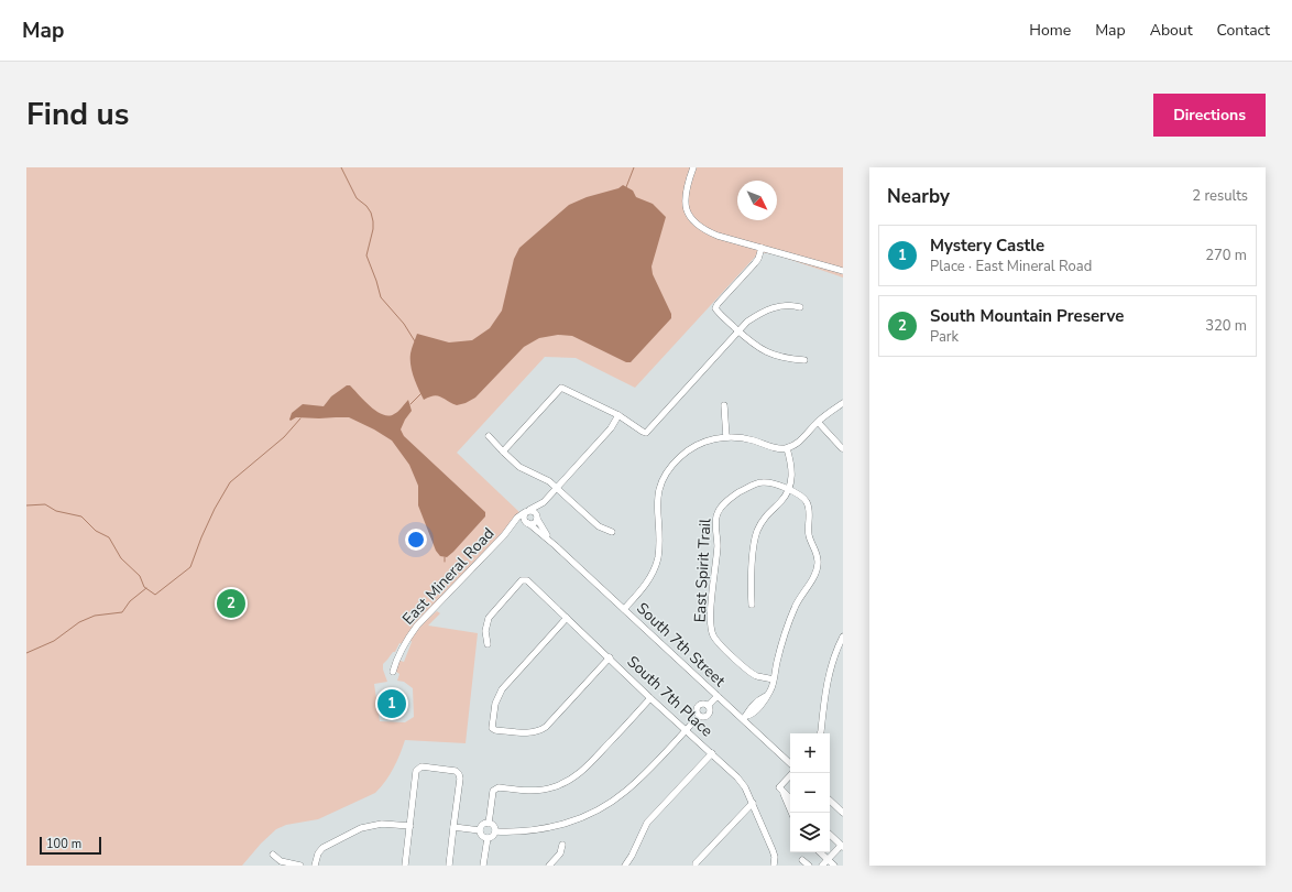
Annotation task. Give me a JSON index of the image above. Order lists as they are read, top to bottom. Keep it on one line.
{"streets":{"street":["East Spirit Trail","East Mineral Road","South 7th Street","South 7th Place"]},"crossings":[["East Mineral Road","South 7th Street"]],"scale_bar":"100 m","north":"bottom right","page":{"header":"Map","nav":["Home","Map","About","Contact"],"title":"Find us","buttons":"Directions","heading":["Nearby","2 results"],"list":[{"mark":"1","name":"Mystery Castle","note":"Place · East Mineral Road","value":"270 m"},{"mark":"2","name":"South Mountain Preserve","note":"Park","value":"320 m"}],"pins":["2","1"],"map_buttons":["+","−"],"scale":"100 m"}}
